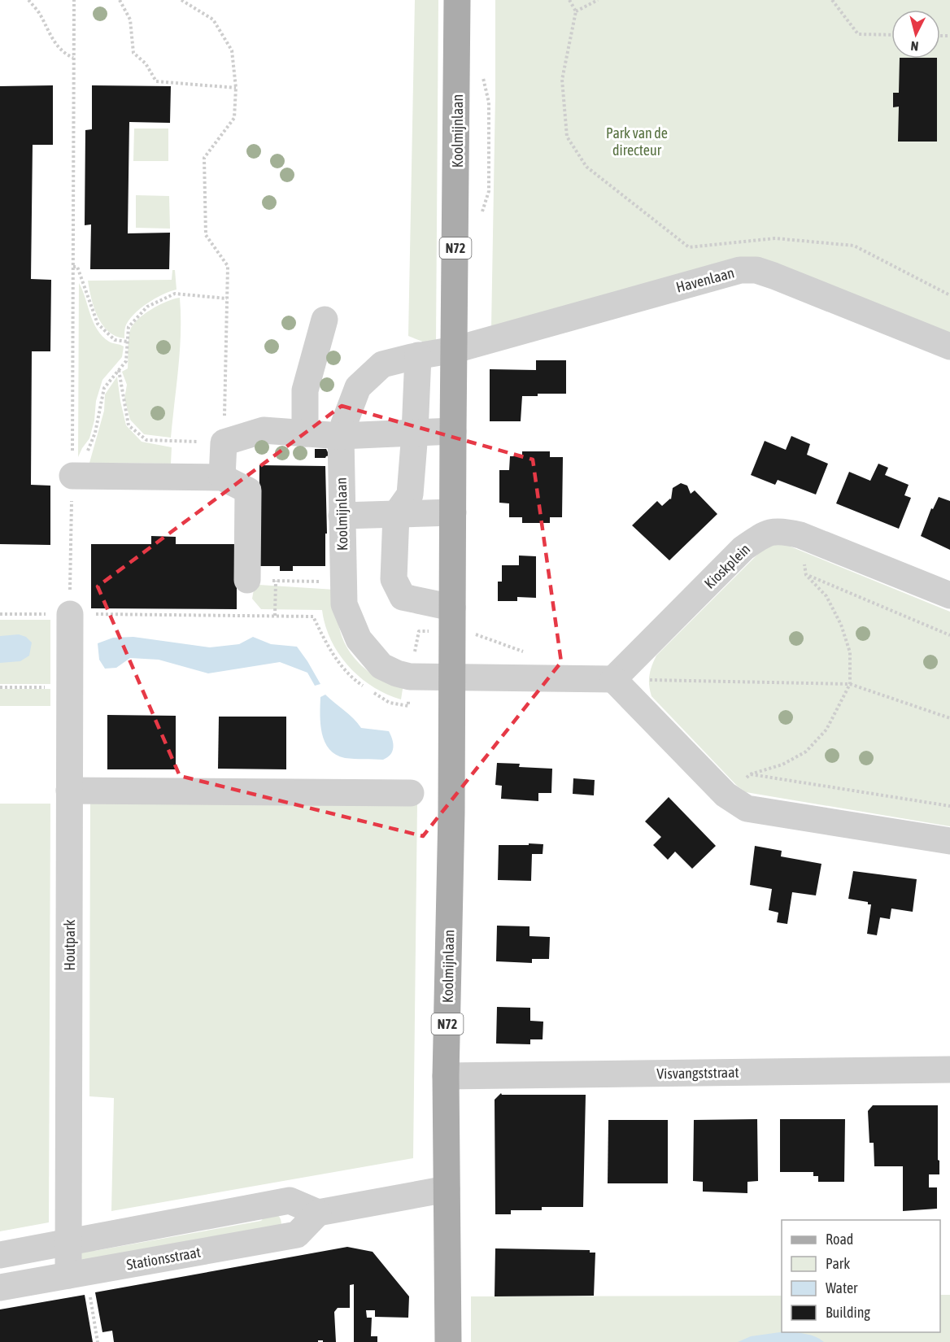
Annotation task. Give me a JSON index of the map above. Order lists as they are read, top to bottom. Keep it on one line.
{"streets":{"main road":["Koolmijnlaan","N72"],"street":["Havenlaan","Kioskplein","Houtpark","Visvangststraat","Stationsstraat"]},"crossings":[["Koolmijnlaan","Havenlaan"],["Koolmijnlaan","Visvangststraat"],["Houtpark","Stationsstraat"]],"parks":["Park van de directeur"],"legend":["Road","Park","Water","Building"],"north":"bottom"}
